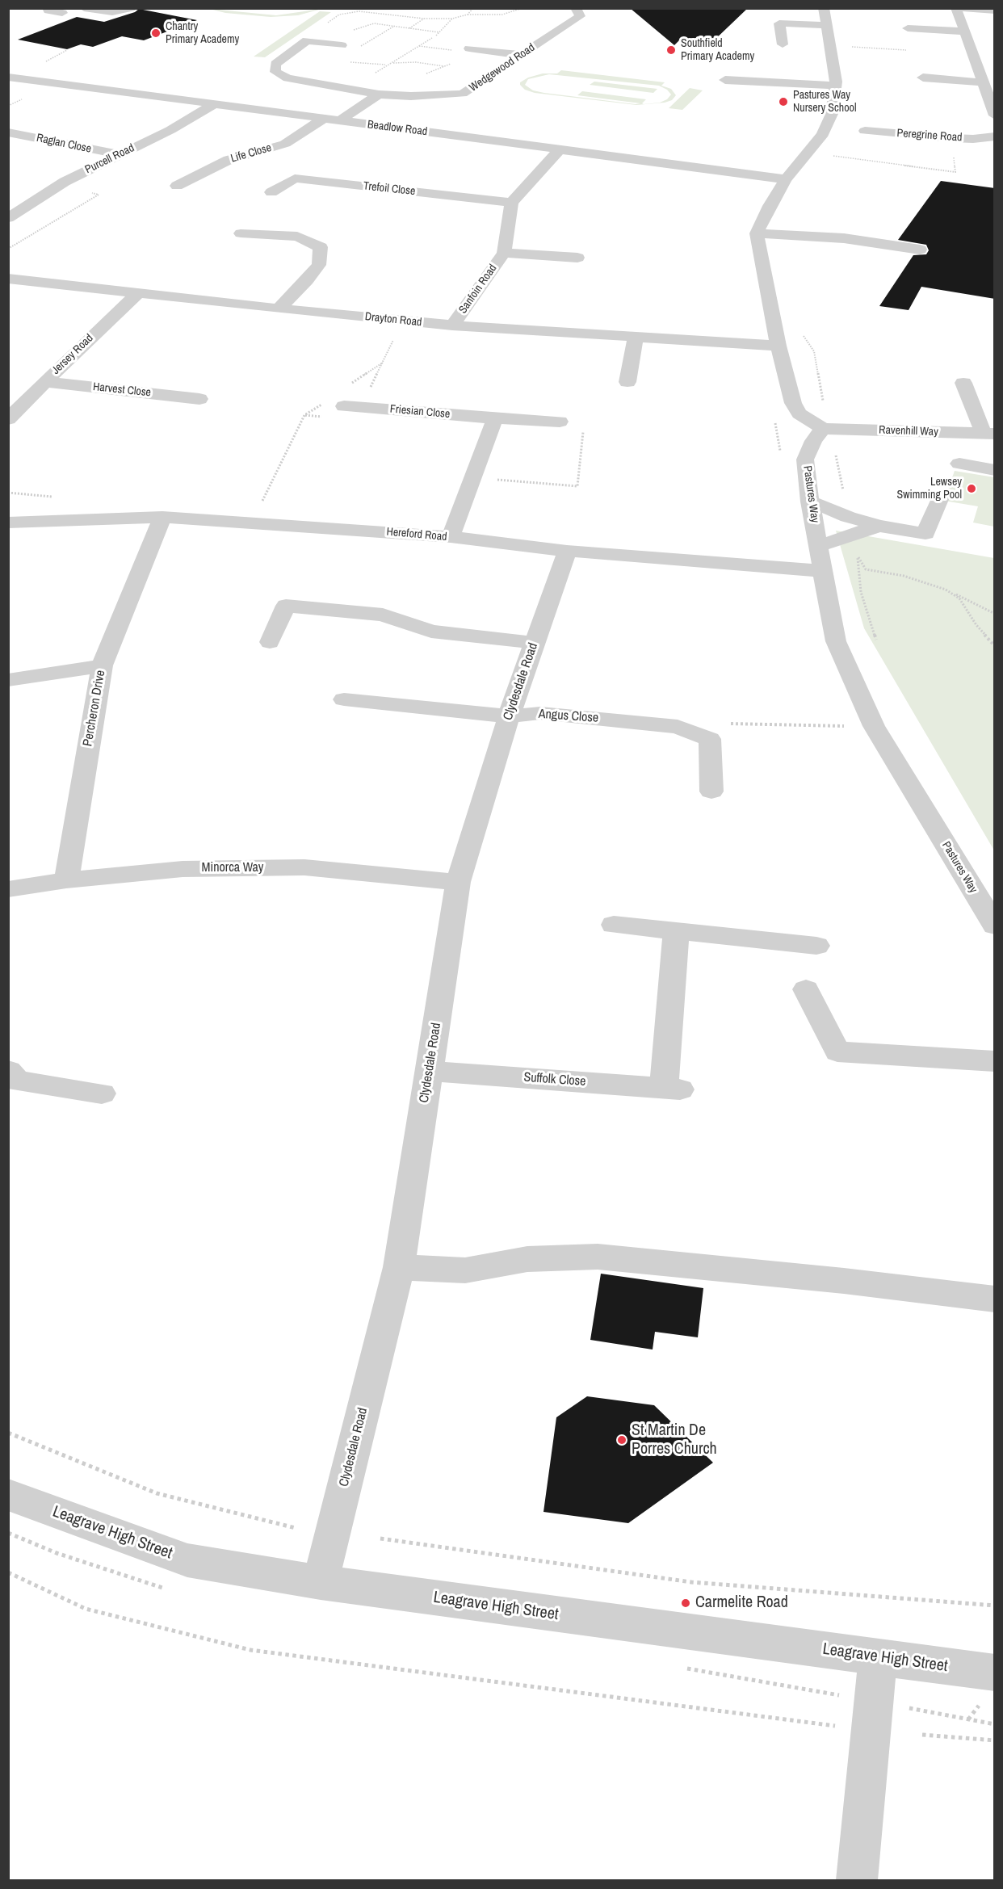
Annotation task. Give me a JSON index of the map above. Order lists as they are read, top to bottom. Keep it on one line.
{"streets":{"street":["Wedgewood Road","Beadlow Road","Peregrine Road","Raglan Close","Life Close","Purcell Road","Trefoil Close","Sanfoin Road","Drayton Road","Jersey Road","Harvest Close","Friesian Close","Ravenhill Way","Pastures Way","Hereford Road","Clydesdale Road","Percheron Drive","Angus Close","Minorca Way","Suffolk Close","Leagrave High Street"]},"crossings":[["Beadlow Road","Life Close"],["Beadlow Road","Purcell Road"],["Raglan Close","Purcell Road"],["Trefoil Close","Sanfoin Road"],["Sanfoin Road","Drayton Road"],["Drayton Road","Jersey Road"],["Jersey Road","Harvest Close"],["Ravenhill Way","Pastures Way"],["Pastures Way","Hereford Road"],["Hereford Road","Clydesdale Road"],["Hereford Road","Percheron Drive"],["Clydesdale Road","Angus Close"],["Clydesdale Road","Minorca Way"],["Clydesdale Road","Suffolk Close"],["Clydesdale Road","Leagrave High Street"],["Percheron Drive","Minorca Way"]],"places":["Chantry Primary Academy","Southfield Primary Academy","Pastures Way Nursery School","Lewsey Swimming Pool","St Martin De Porres Church","Carmelite Road"]}
